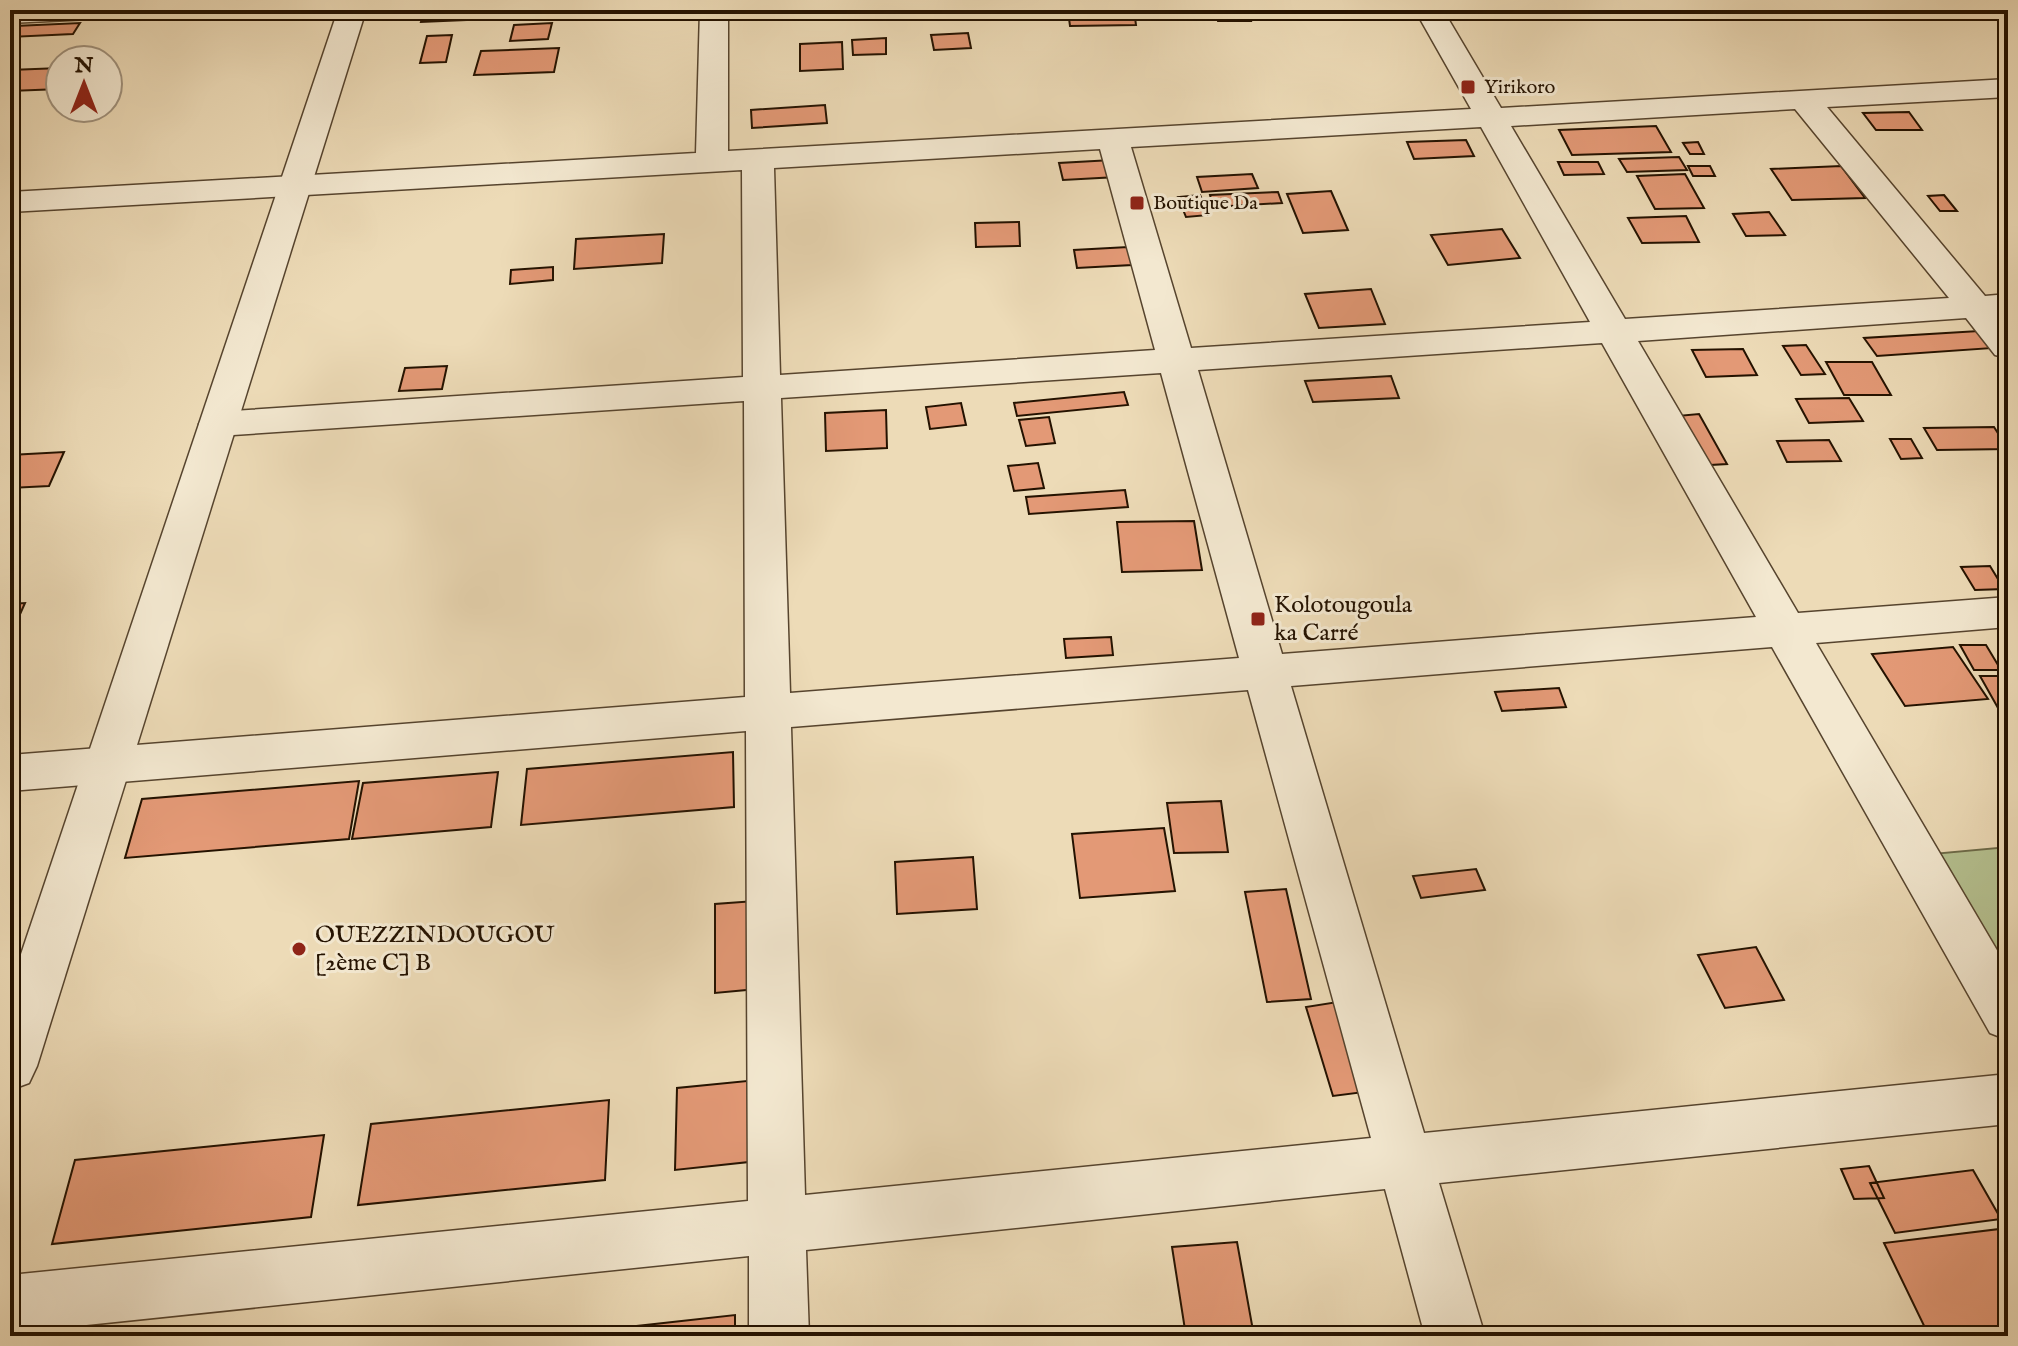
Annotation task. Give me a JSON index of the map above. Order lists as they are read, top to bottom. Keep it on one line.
{"places":{"transit":["Yirikoro","Boutique Da","Kolotougoula ka Carré"],"other":["OUEZZINDOUGOU [2ème C] B"]},"north":"top"}
